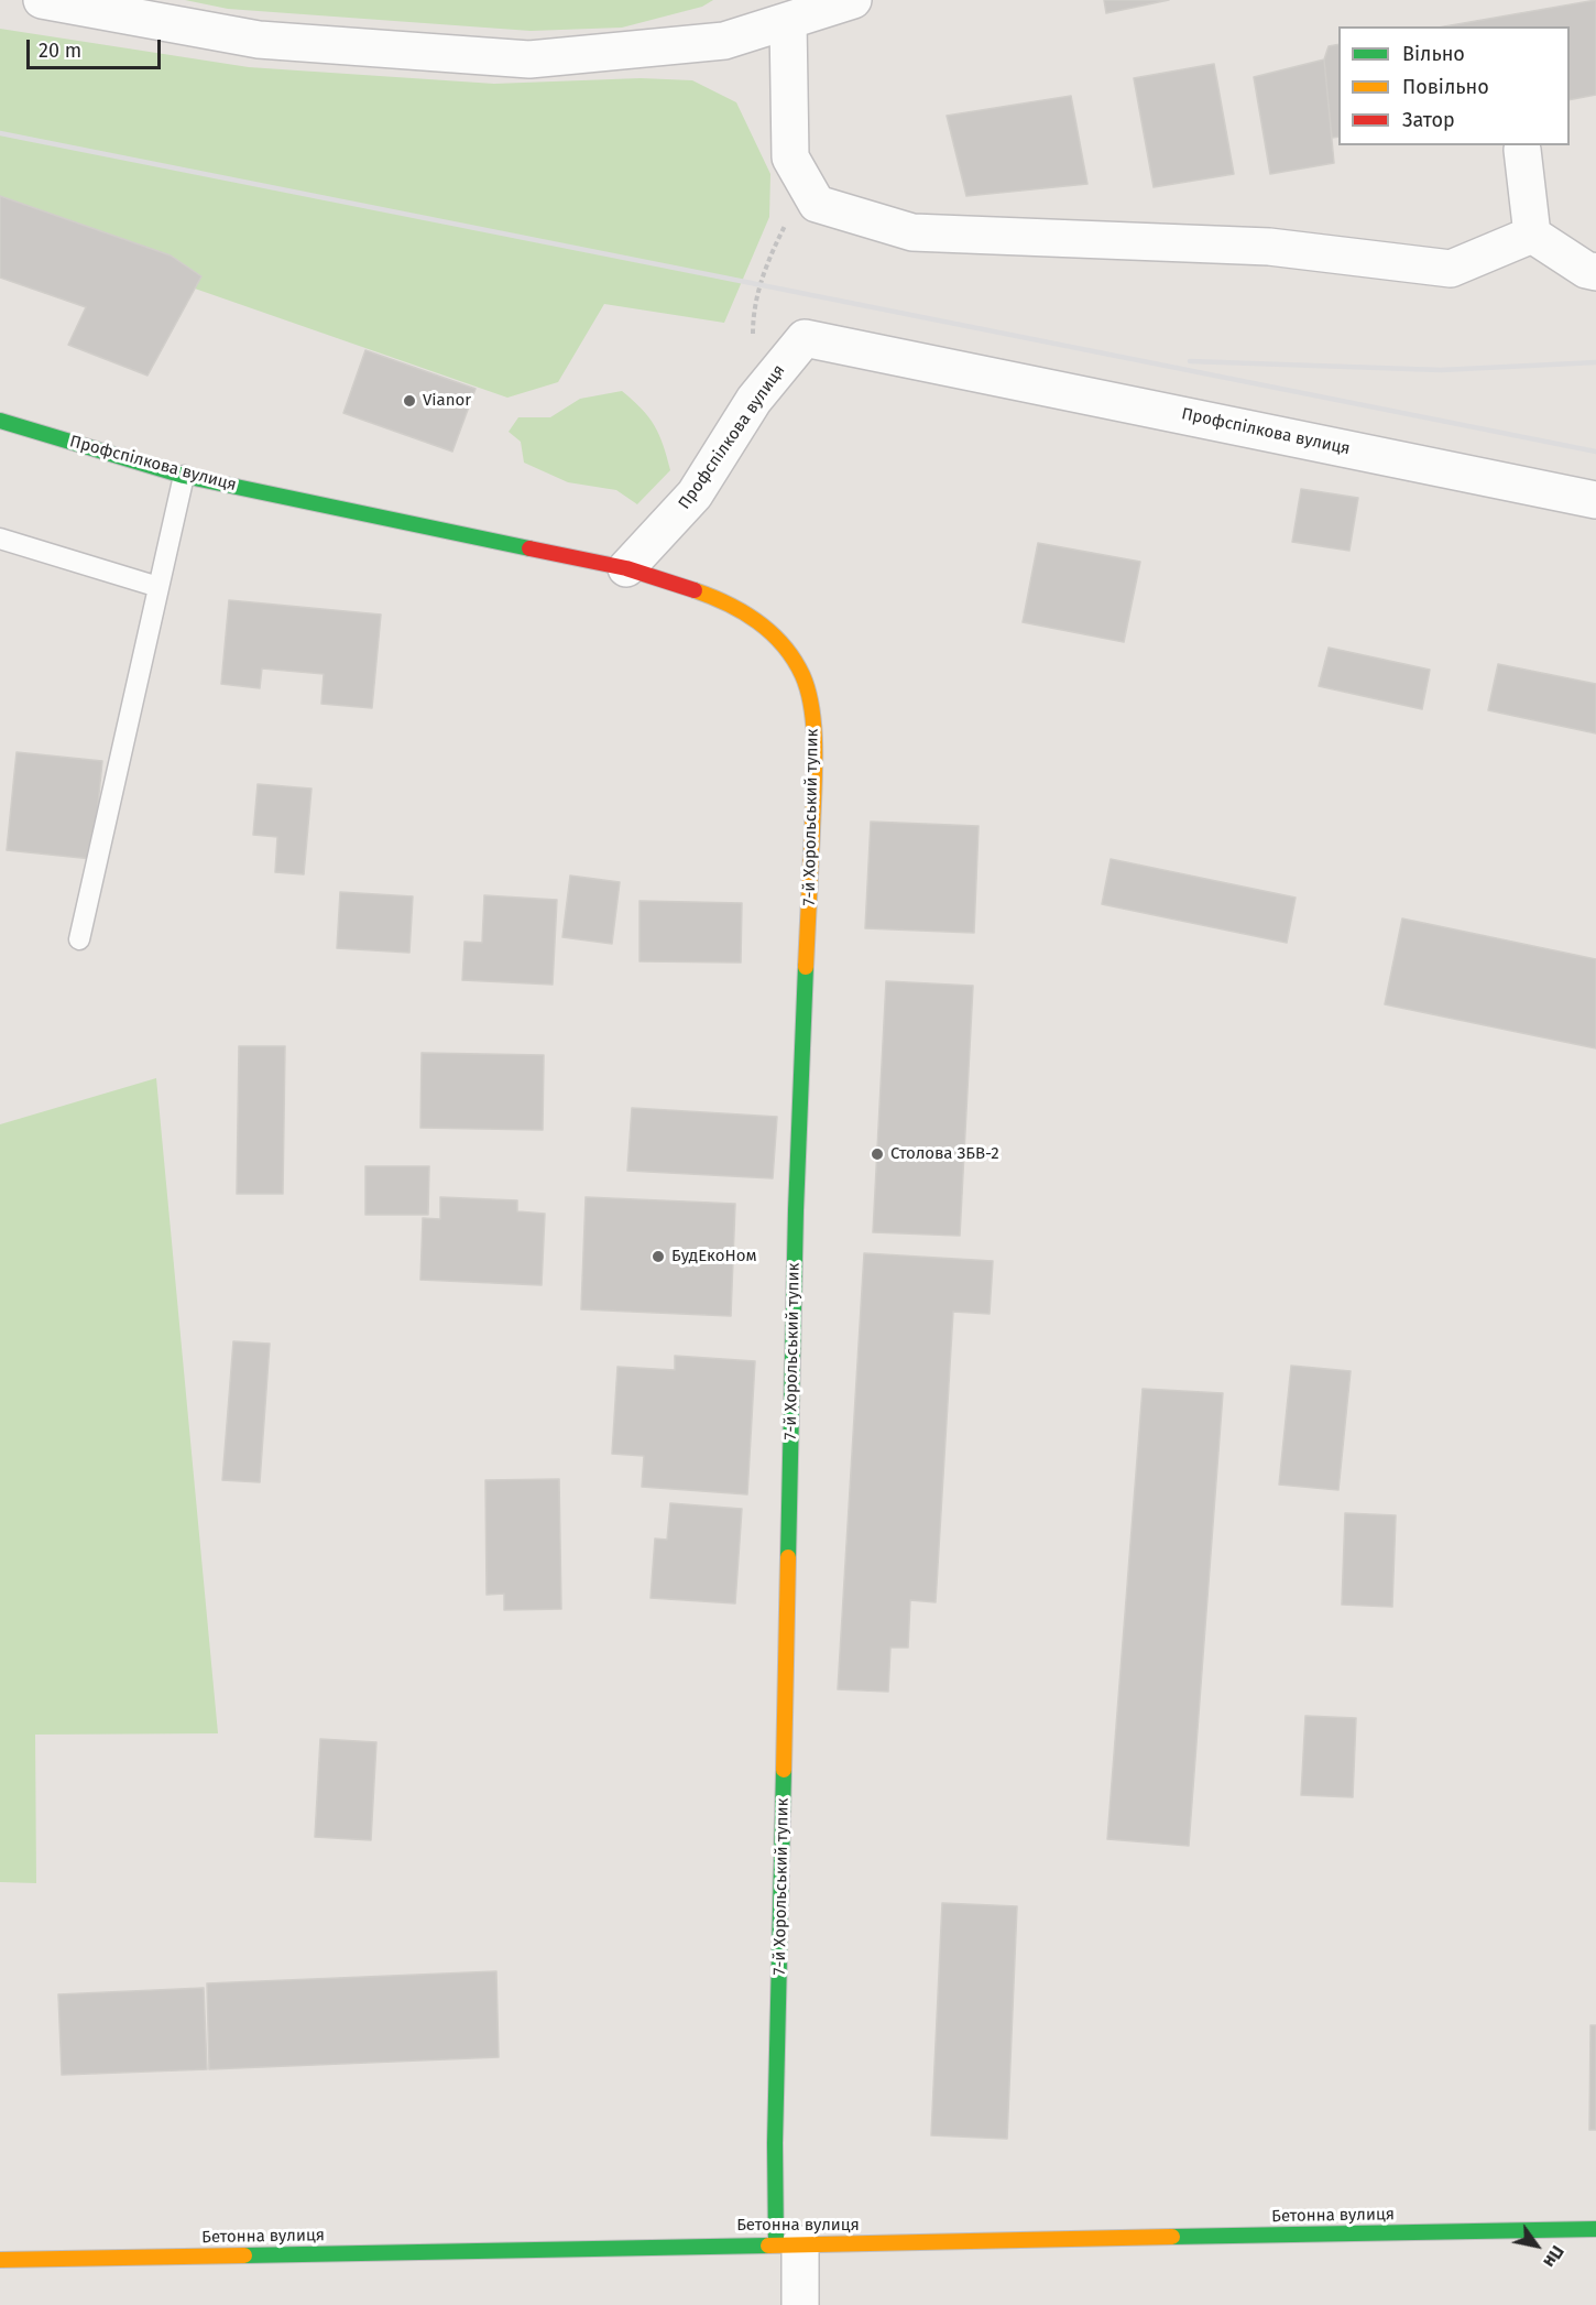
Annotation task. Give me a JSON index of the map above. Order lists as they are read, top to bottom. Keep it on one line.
{"streets":{"street":["Профспілкова вулиця","7-й Хорольський тупик","Бетонна вулиця"]},"crossings":[["Профспілкова вулиця","7-й Хорольський тупик"],["7-й Хорольський тупик","Бетонна вулиця"]],"places":["Vianor","Столова ЗБВ-2","БудЕкоНом"],"legend":["Вільно","Повільно","Затор"],"scale_bar":"20 m","north":"bottom right"}
